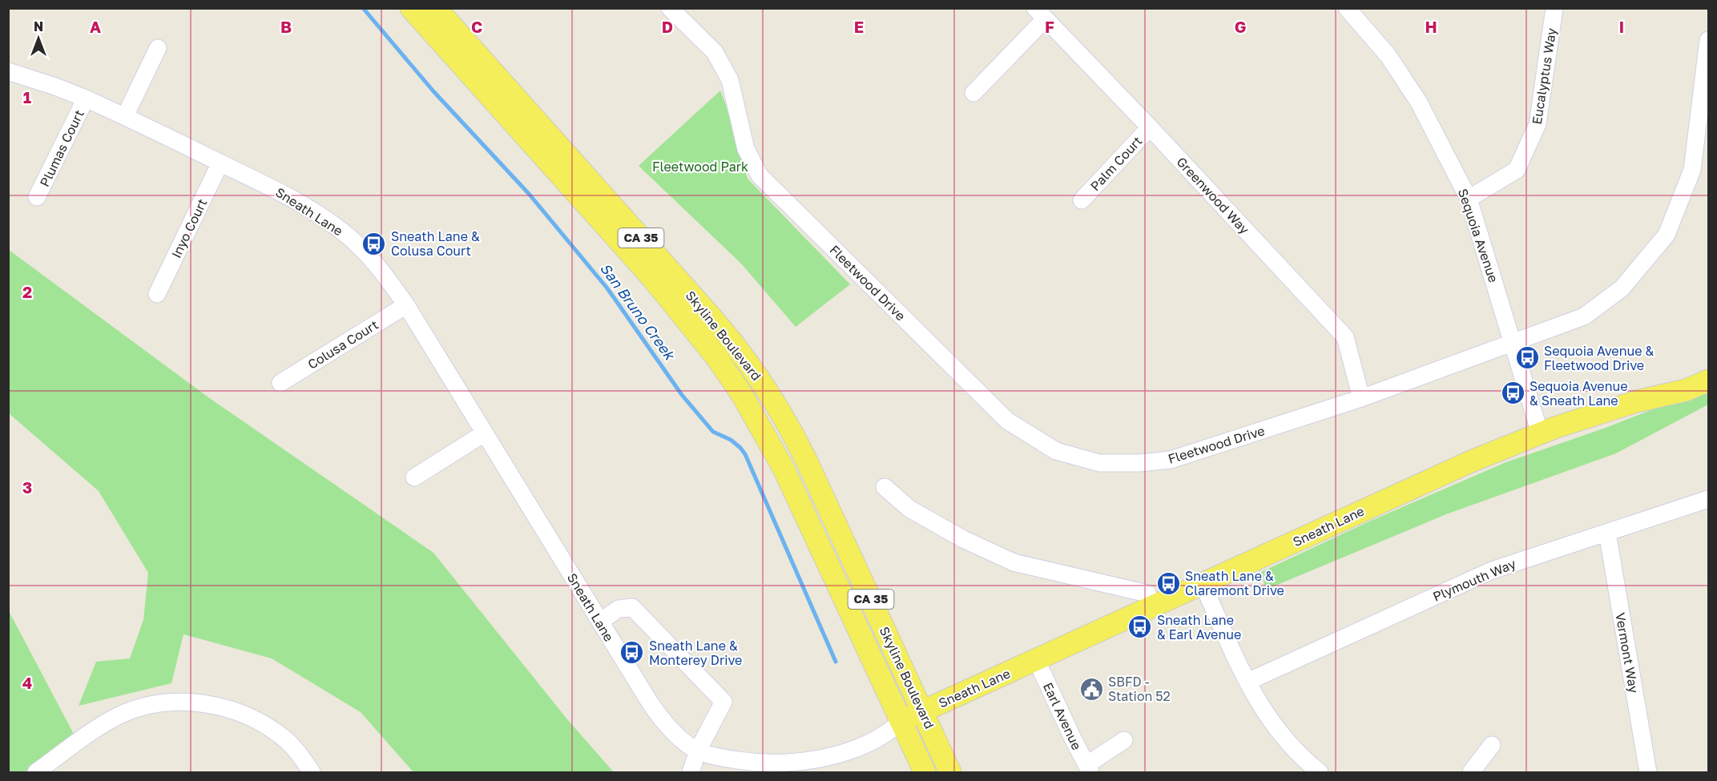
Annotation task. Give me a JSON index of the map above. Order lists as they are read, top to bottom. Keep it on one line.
{"streets":{"main road":["Sneath Lane","CA 35","Skyline Boulevard"],"street":["Eucalyptus Way","Plumas Court","Palm Court","Greenwood Way","Inyo Court","Sequoia Avenue","Fleetwood Drive","Colusa Court","Plymouth Way","Vermont Way","Earl Avenue"]},"crossings":[["Eucalyptus Way","Sequoia Avenue"],["Plumas Court","Sneath Lane"],["Palm Court","Greenwood Way"],["Greenwood Way","Fleetwood Drive"],["Sneath Lane","Inyo Court"],["Sneath Lane","Sequoia Avenue"],["Sneath Lane","Skyline Boulevard"],["Sneath Lane","Colusa Court"],["Sneath Lane","Earl Avenue"],["Sequoia Avenue","Fleetwood Drive"],["Plymouth Way","Vermont Way"]],"water":["San Bruno Creek"],"parks":["Fleetwood Park"],"places":{"bus stop":["Sneath Lane & Colusa Court","Sequoia Avenue & Fleetwood Drive","Sequoia Avenue & Sneath Lane","Sneath Lane & Claremont Drive","Sneath Lane & Earl Avenue","Sneath Lane & Monterey Drive"],"public building":["SBFD - Station 52"]},"north":"top","grid":{"columns":["A","B","C","D","E","F","G","H","I"],"rows":["1","2","3","4"]}}
